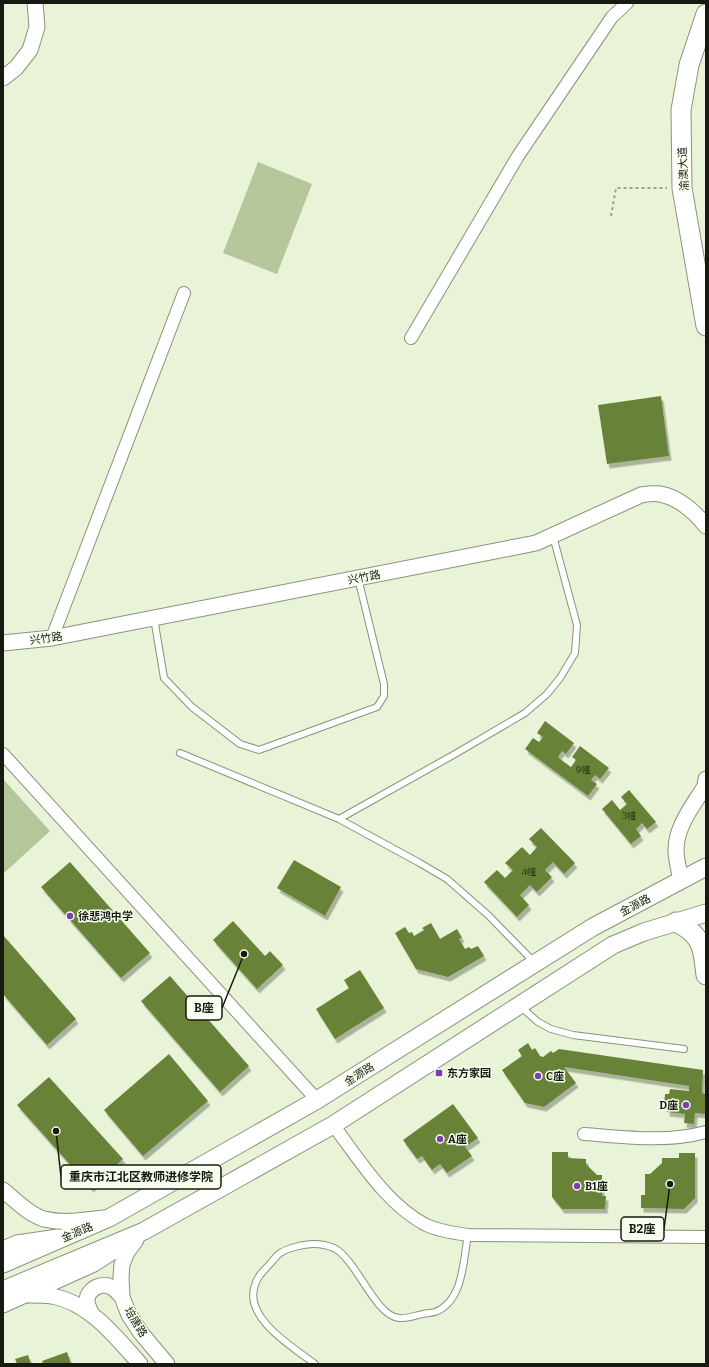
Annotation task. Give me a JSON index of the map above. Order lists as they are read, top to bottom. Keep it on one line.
{"streets":{"main road":["渝澳大道","金源路"],"street":["兴竹路","培唐路"]},"places":{"other":["徐悲鸿中学","B座","C座","D座","重庆市江北区教师进修学院","A座","B2座","B1座"],"transit":["东方家园"]},"house_numbers":["9幢","3幢","4幢"]}
